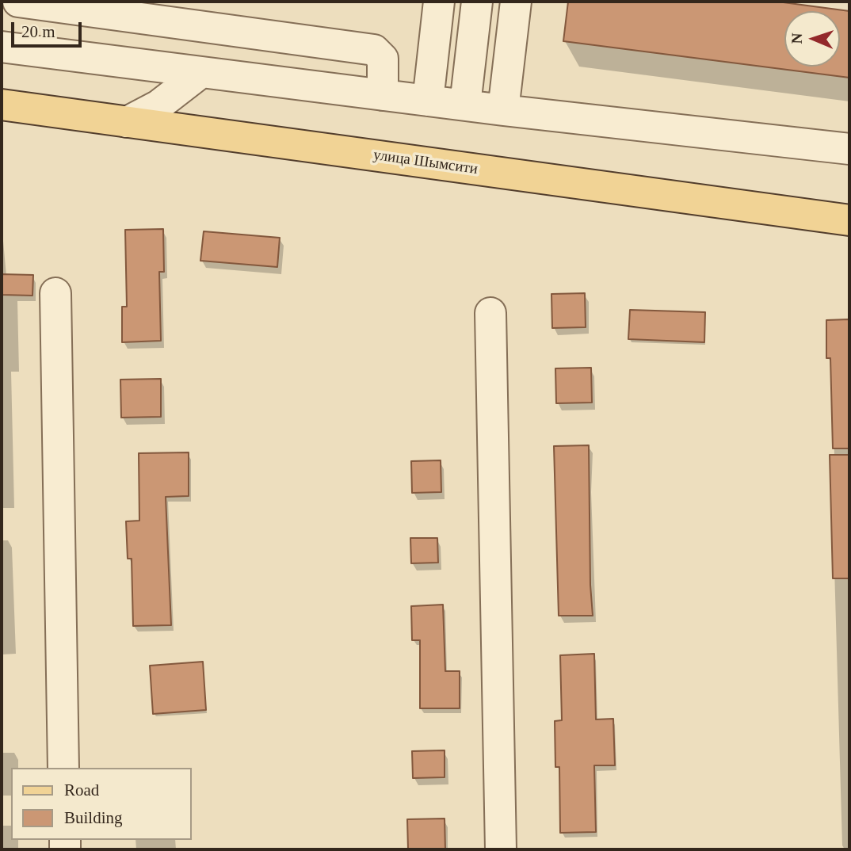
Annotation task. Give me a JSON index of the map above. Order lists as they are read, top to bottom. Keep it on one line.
{"streets":{"main road":["улица Шымсити"]},"legend":["Road","Building"],"scale_bar":"20 m","north":"left"}
